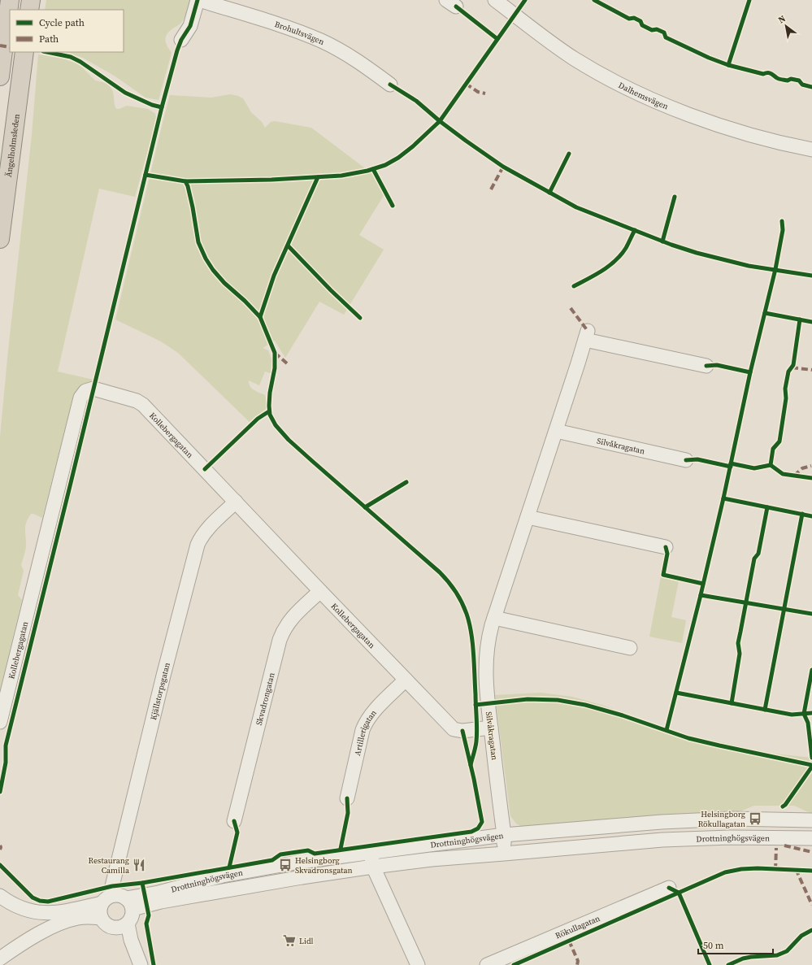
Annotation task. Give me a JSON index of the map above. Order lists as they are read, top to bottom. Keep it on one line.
{"streets":{"highway":["Ängelholmsleden"],"street":["Brohultsvägen","Dalhemsvägen","Kollebergagatan","Silvåkragatan","Kjällstorpsgatan","Skvadrongatan","Artillerigatan","Drottninghögsvägen","Rökullagatan"]},"crossings":[["Kollebergagatan","Silvåkragatan"],["Kollebergagatan","Kjällstorpsgatan"],["Kollebergagatan","Skvadrongatan"],["Kollebergagatan","Artillerigatan"],["Silvåkragatan","Drottninghögsvägen"],["Kjällstorpsgatan","Drottninghögsvägen"]],"places":{"bus stop":["Helsingborg Rökullagatan","Helsingborg Skvadronsgatan"],"restaurant":["Restaurang Camilla"],"supermarket":["Lidl"]},"legend":["Cycle path","Path"],"scale_bar":"50 m","north":"top left"}
